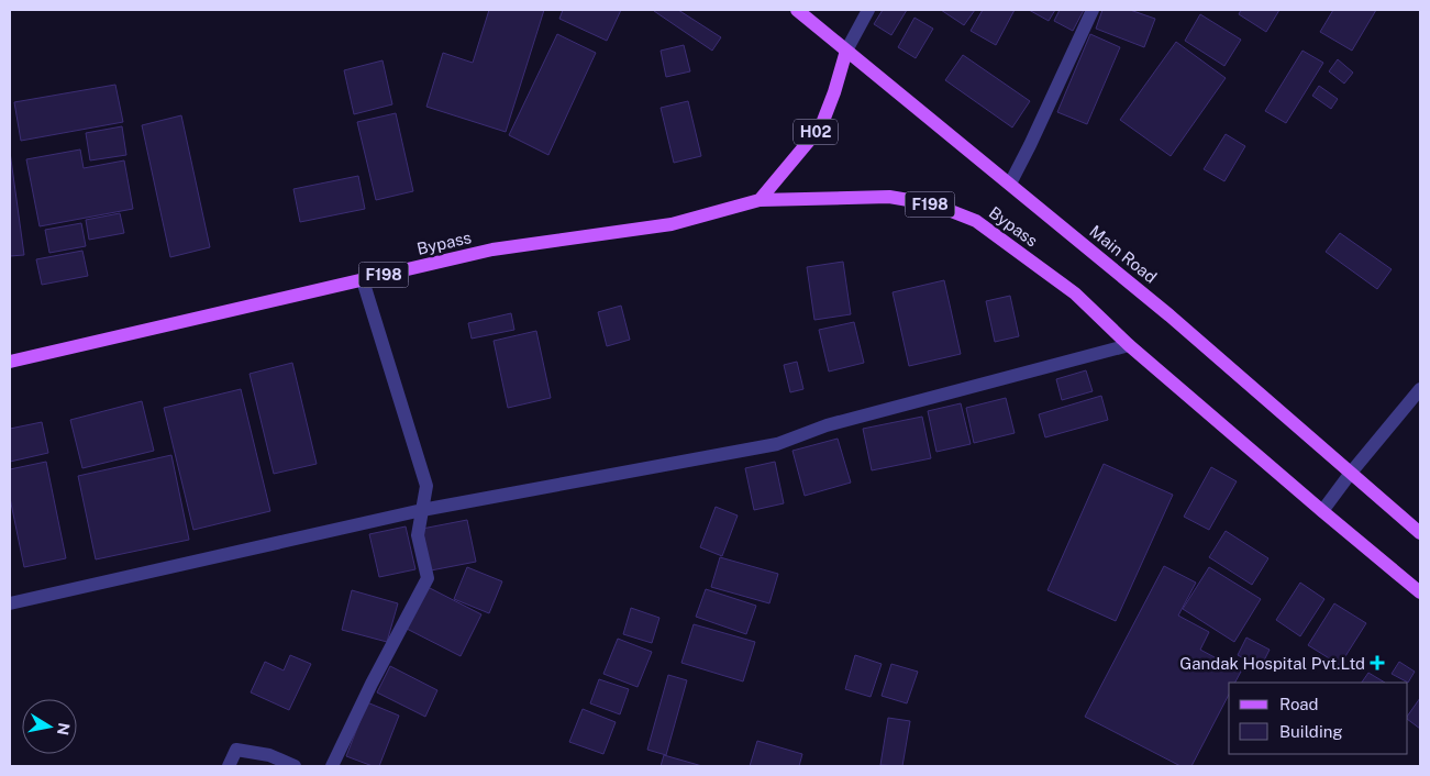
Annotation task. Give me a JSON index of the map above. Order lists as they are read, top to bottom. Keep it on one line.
{"streets":{"main road":["H02","F198","Bypass","Main Road"]},"crossings":[["H02","Bypass"],["H02","Main Road"]],"places":{"health":["Gandak Hospital Pvt.Ltd"]},"legend":["Road","Building"],"north":"right"}
